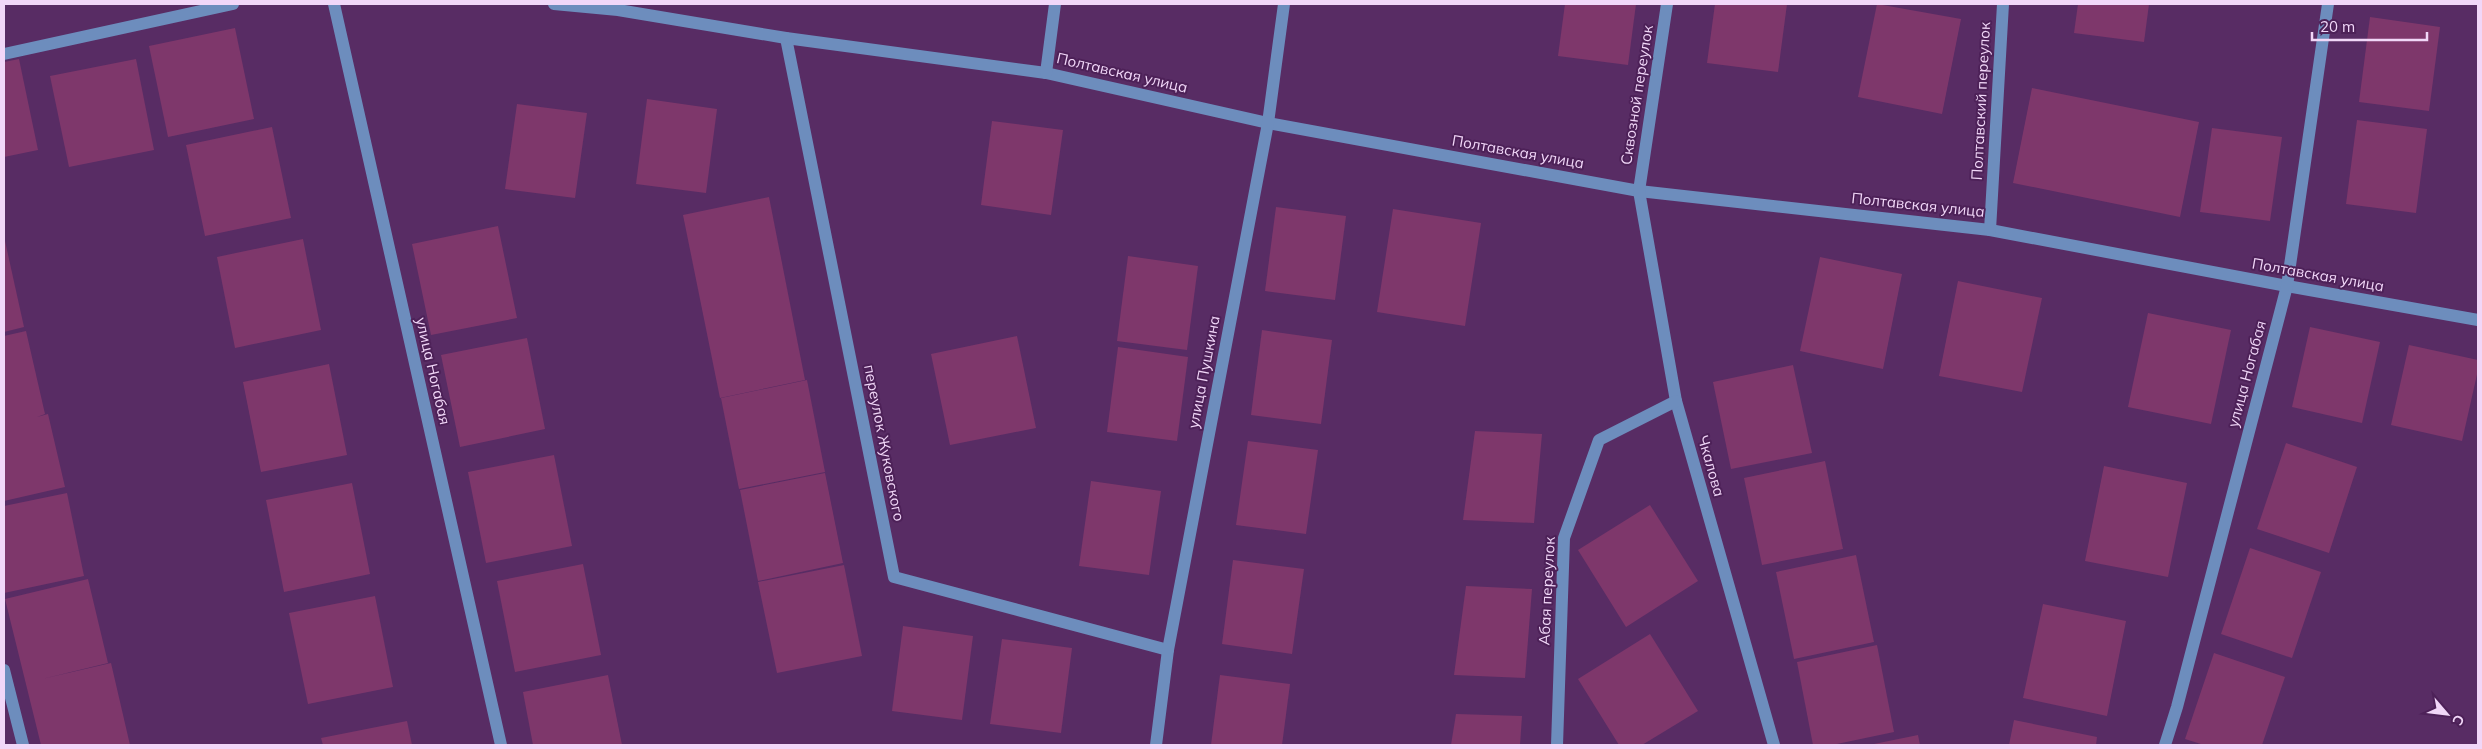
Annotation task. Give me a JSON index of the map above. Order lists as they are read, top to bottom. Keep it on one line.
{"streets":{"street":["Полтавская улица","Сквозной переулок","Полтавский переулок","улица Ногабая","улица Пушкина","переулок Жуковского","Чкалова","Абая переулок"]},"crossings":[["Полтавская улица","Сквозной переулок"],["Полтавская улица","Полтавский переулок"],["Полтавская улица","улица Ногабая"],["Полтавская улица","улица Пушкина"],["Полтавская улица","переулок Жуковского"],["Полтавская улица","Чкалова"],["Сквозной переулок","Чкалова"],["улица Пушкина","переулок Жуковского"],["Чкалова","Абая переулок"]],"scale_bar":"20 m","north":"bottom right"}
